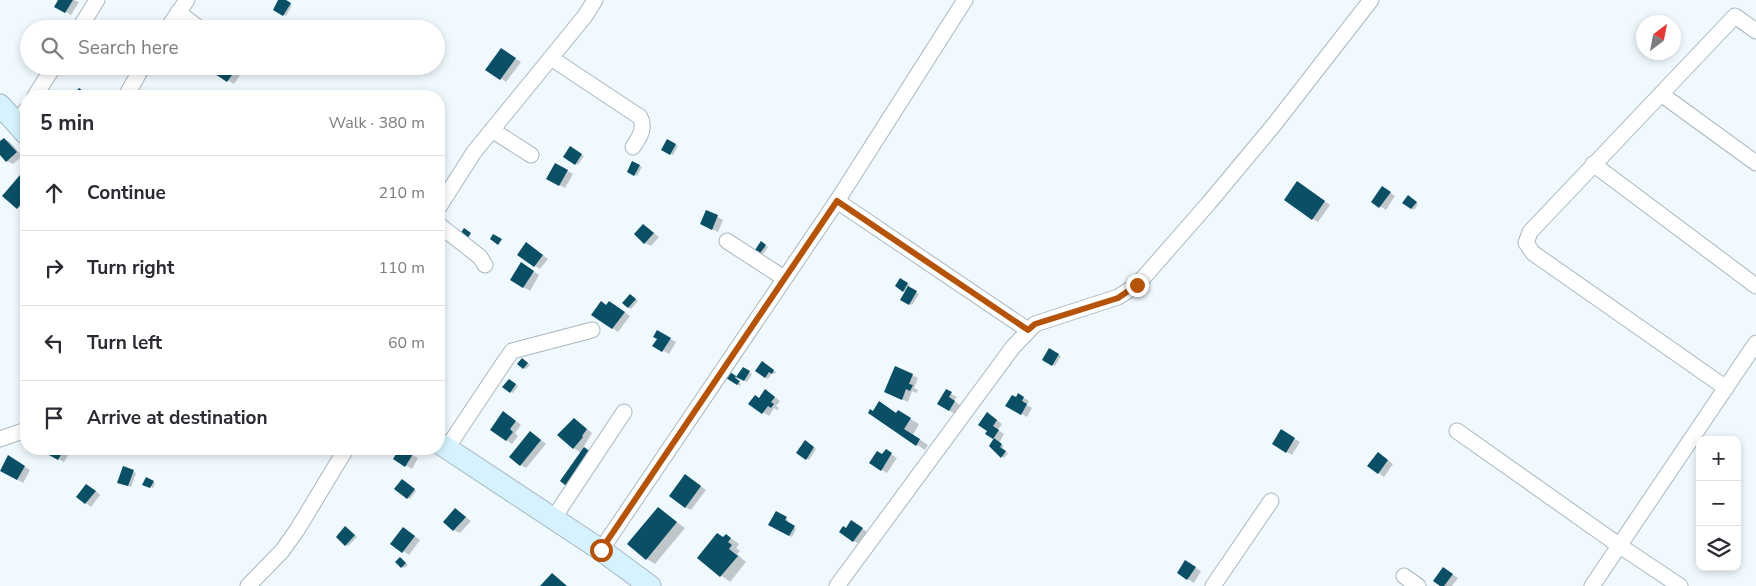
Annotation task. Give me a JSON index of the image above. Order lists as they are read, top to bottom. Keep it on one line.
{"north":"top right","page":{"search":"Search here","heading":["5 min","Walk · 380 m"],"list":[["Continue","210 m"],["Turn right","110 m"],["Turn left","60 m"],"Arrive at destination"],"map_buttons":["+","−"]}}
